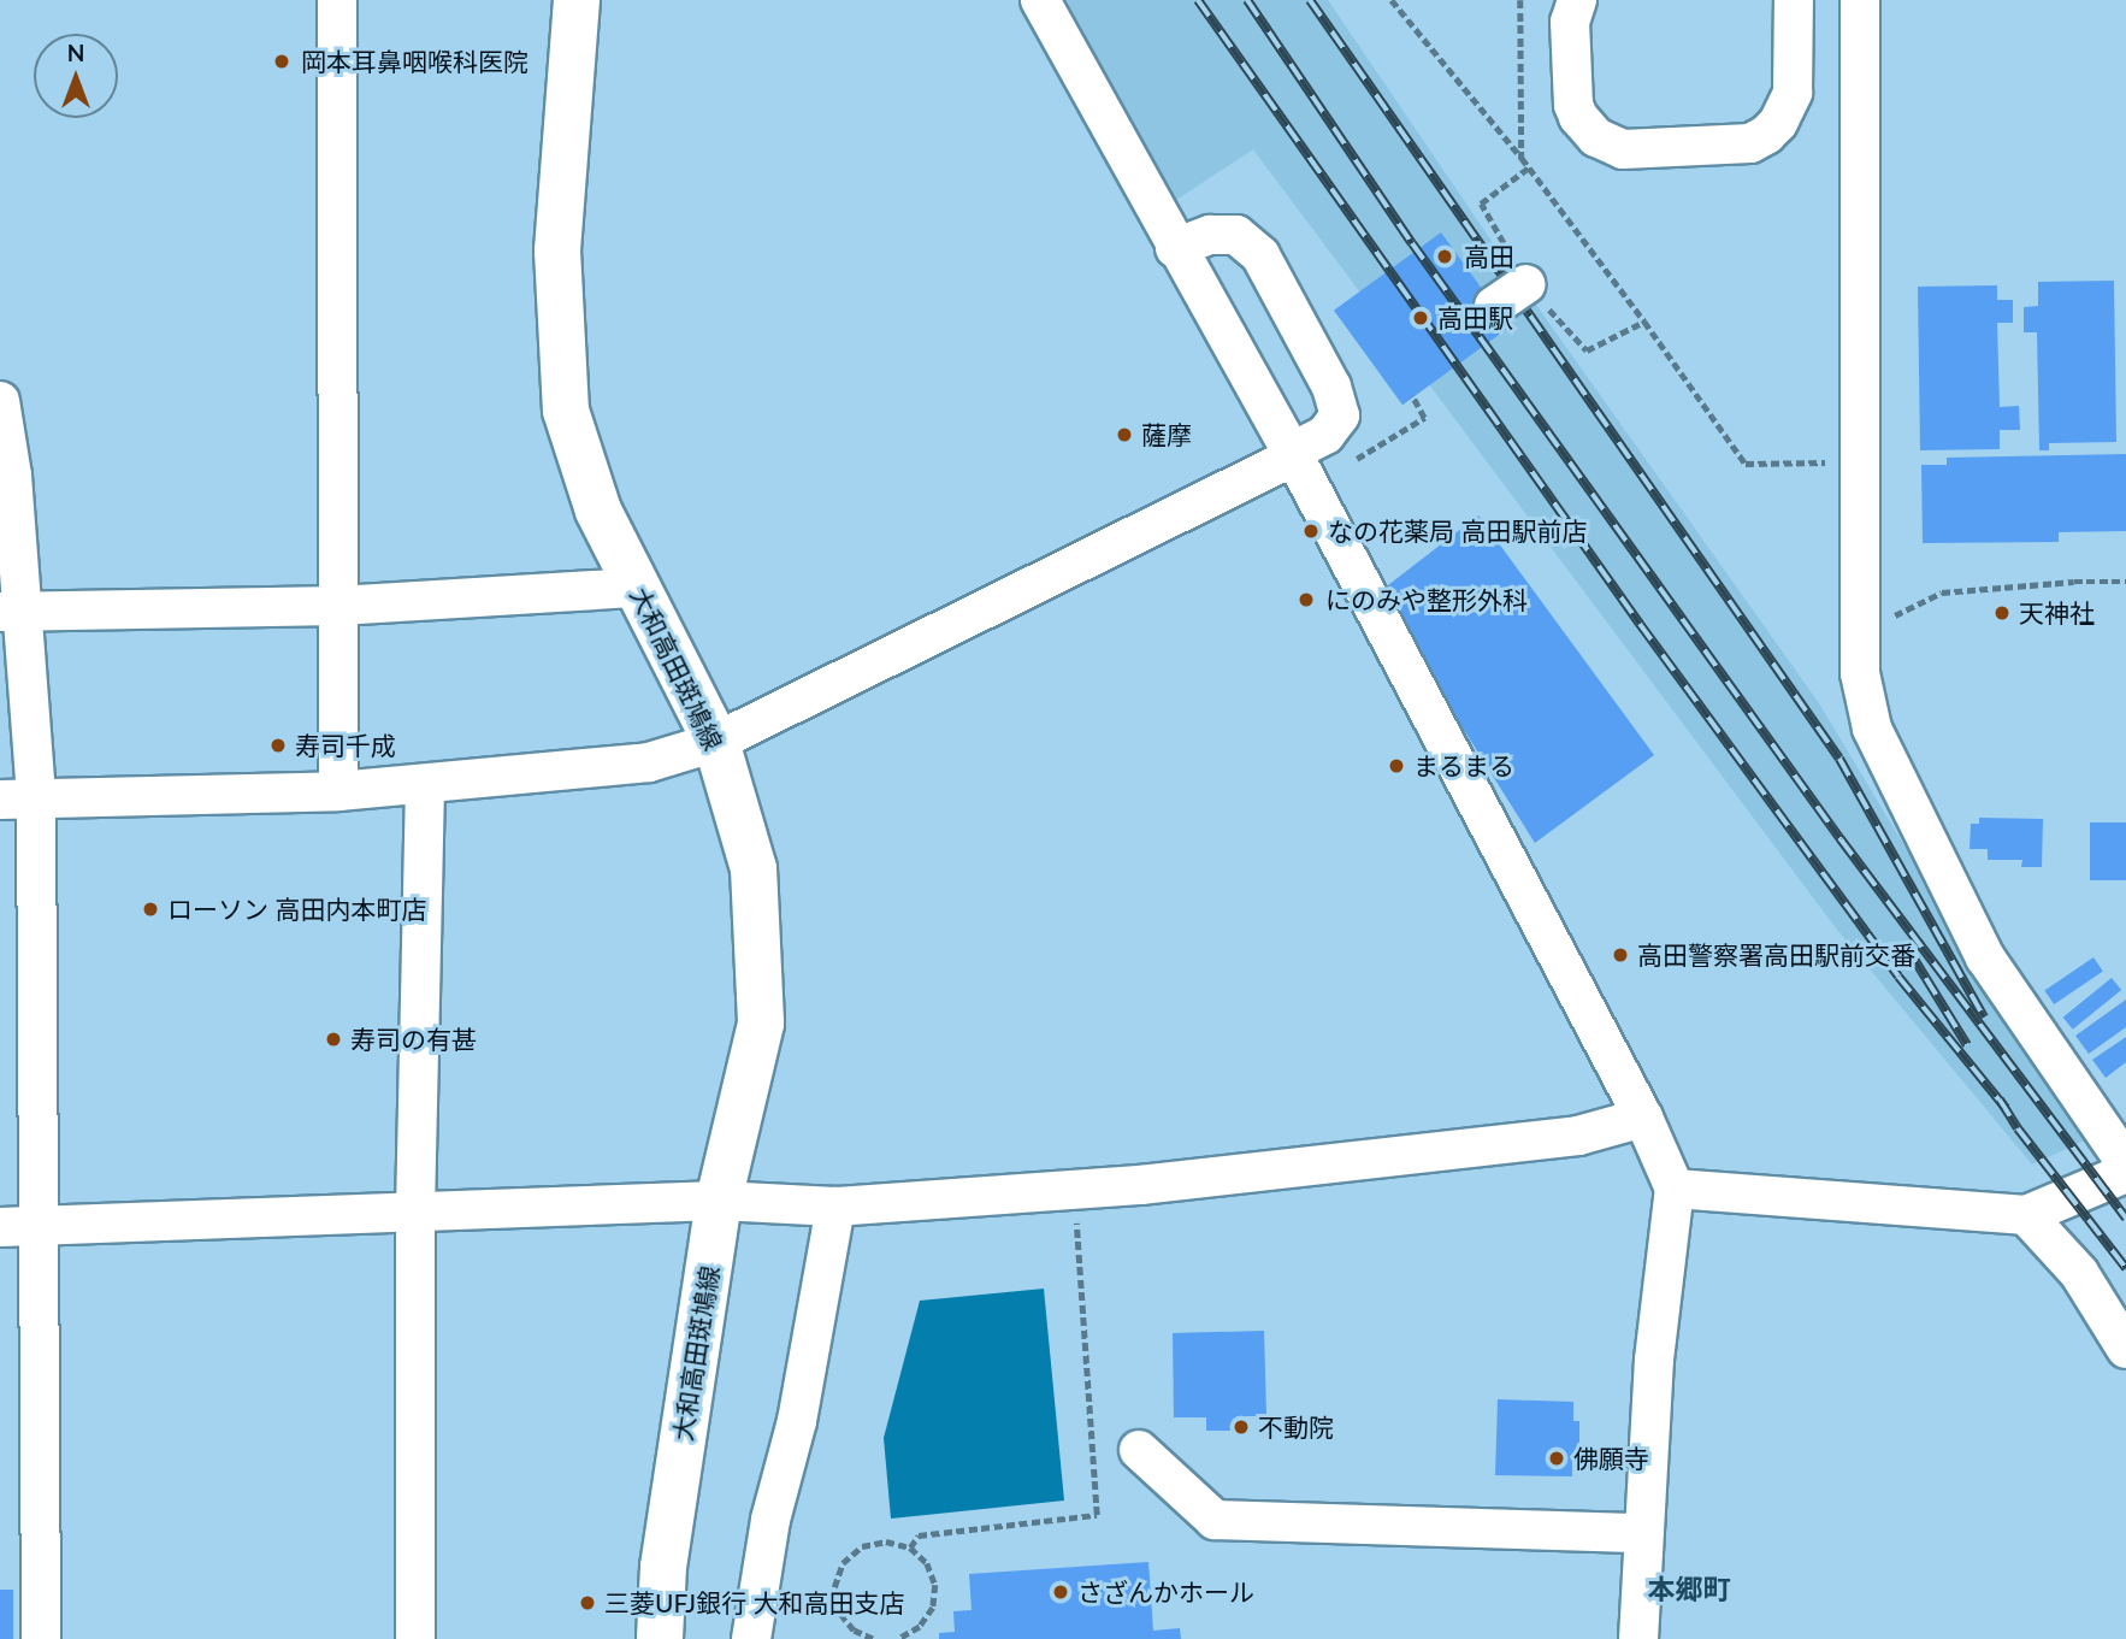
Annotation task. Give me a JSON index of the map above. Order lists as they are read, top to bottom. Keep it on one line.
{"streets":{"main road":["大和高田斑鳩線"]},"districts":["本郷町"],"places":["岡本耳鼻咽喉科医院","高田","高田駅","薩摩","なの花薬局 高田駅前店","にのみや整形外科","天神社","寿司千成","まるまる","ローソン 高田内本町店","高田警察署高田駅前交番","寿司の有甚","不動院","佛願寺","さざんかホール","三菱UFJ銀行 大和高田支店"],"north":"top"}
